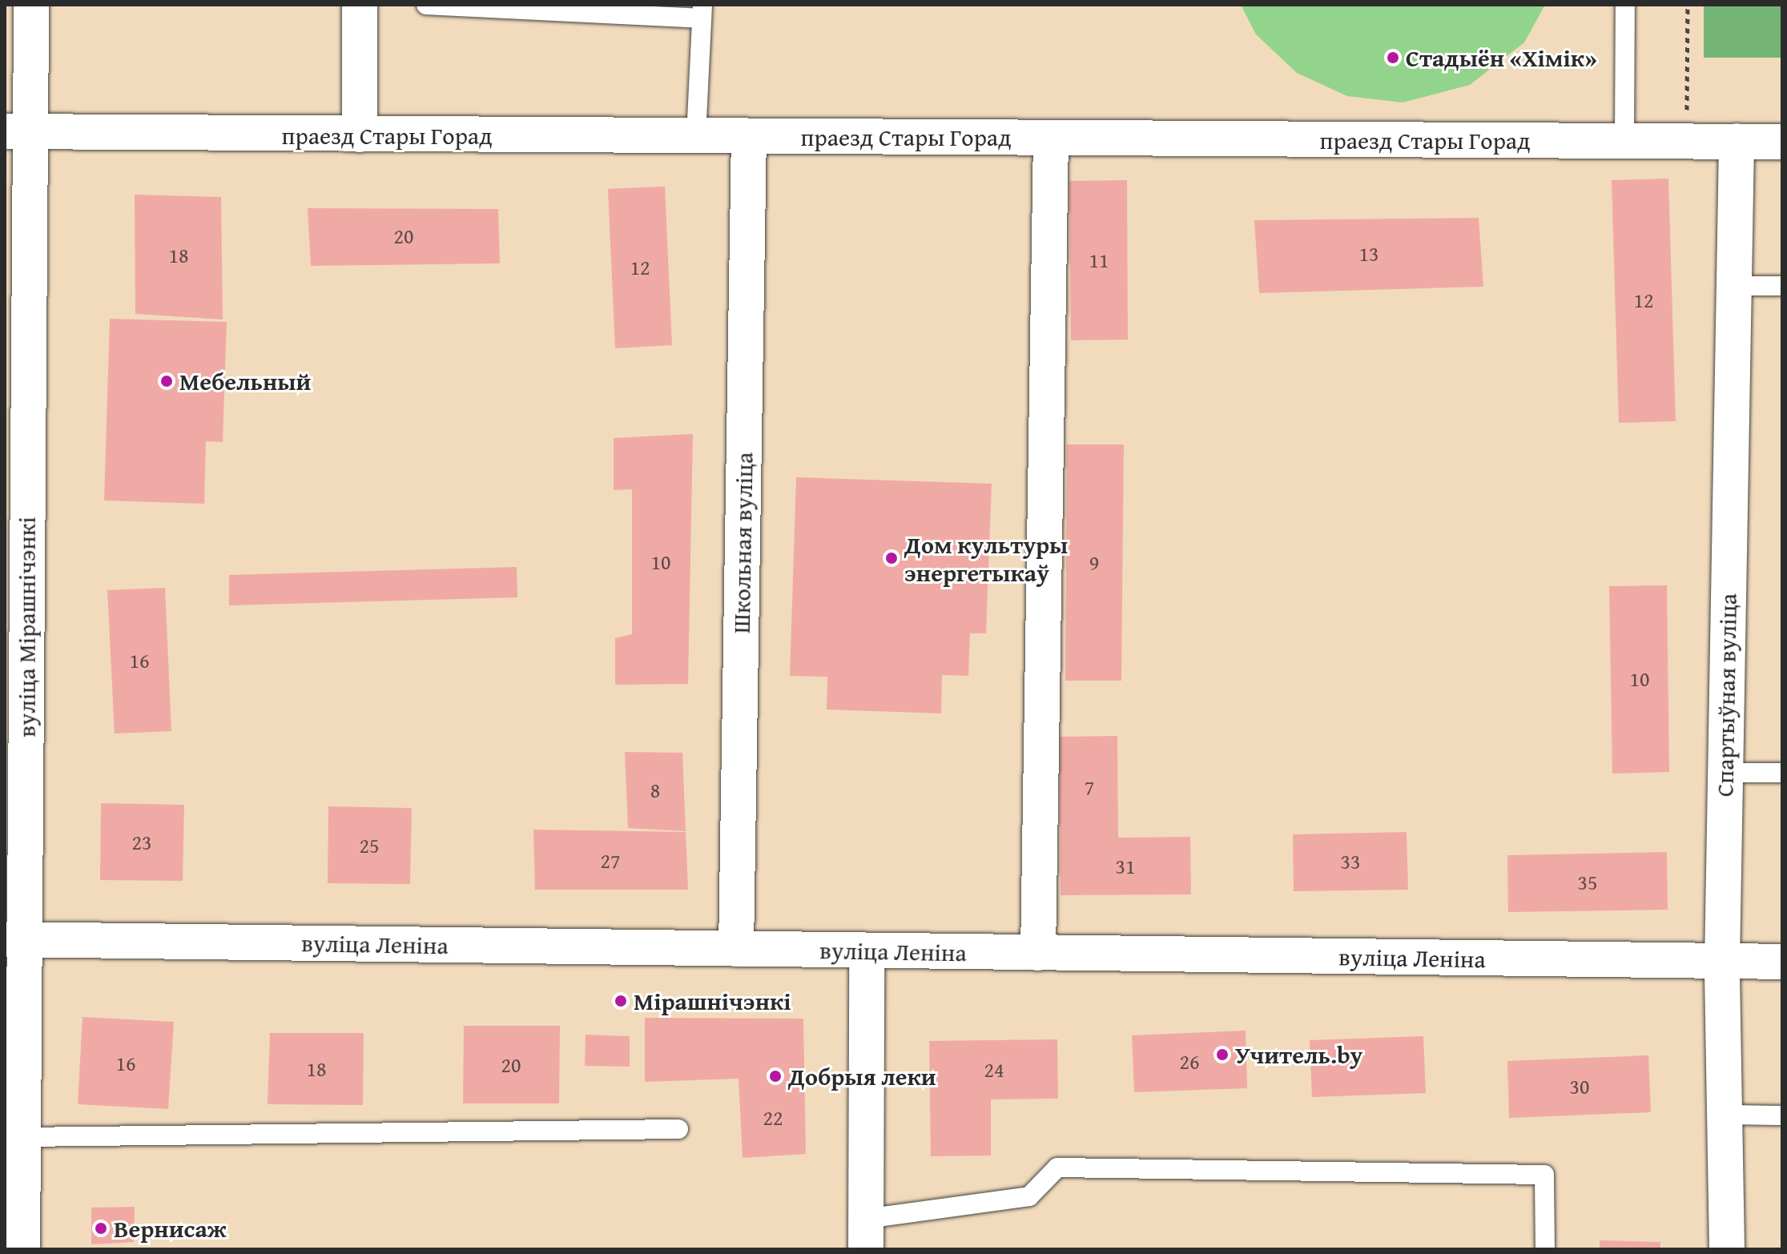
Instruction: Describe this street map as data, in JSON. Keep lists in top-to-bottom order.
{
  "streets": {
    "street": [
      "праезд Стары Горад",
      "Школьная вуліца",
      "вуліца Мірашнічэнкі",
      "Спартыўная вуліца",
      "вуліца Леніна"
    ]
  },
  "crossings": [
    ["праезд Стары Горад", "Школьная вуліца"],
    ["праезд Стары Горад", "вуліца Мірашнічэнкі"],
    ["праезд Стары Горад", "Спартыўная вуліца"],
    ["Школьная вуліца", "вуліца Леніна"],
    ["вуліца Мірашнічэнкі", "вуліца Леніна"],
    ["Спартыўная вуліца", "вуліца Леніна"]
  ],
  "places": [
    "Стадыён «Хімік»",
    "Мебельный",
    "Дом культуры энергетыкаў",
    "Мірашнічэнкі",
    "Учитель.by",
    "Добрыя леки",
    "Вернисаж"
  ],
  "house_numbers": [
    "20",
    "13",
    "18",
    "11",
    "12",
    "12",
    "10",
    "9",
    "16",
    "10",
    "7",
    "8",
    "23",
    "25",
    "27",
    "33",
    "31",
    "35",
    "26",
    "16",
    "20",
    "18",
    "24",
    "30",
    "22"
  ]
}
